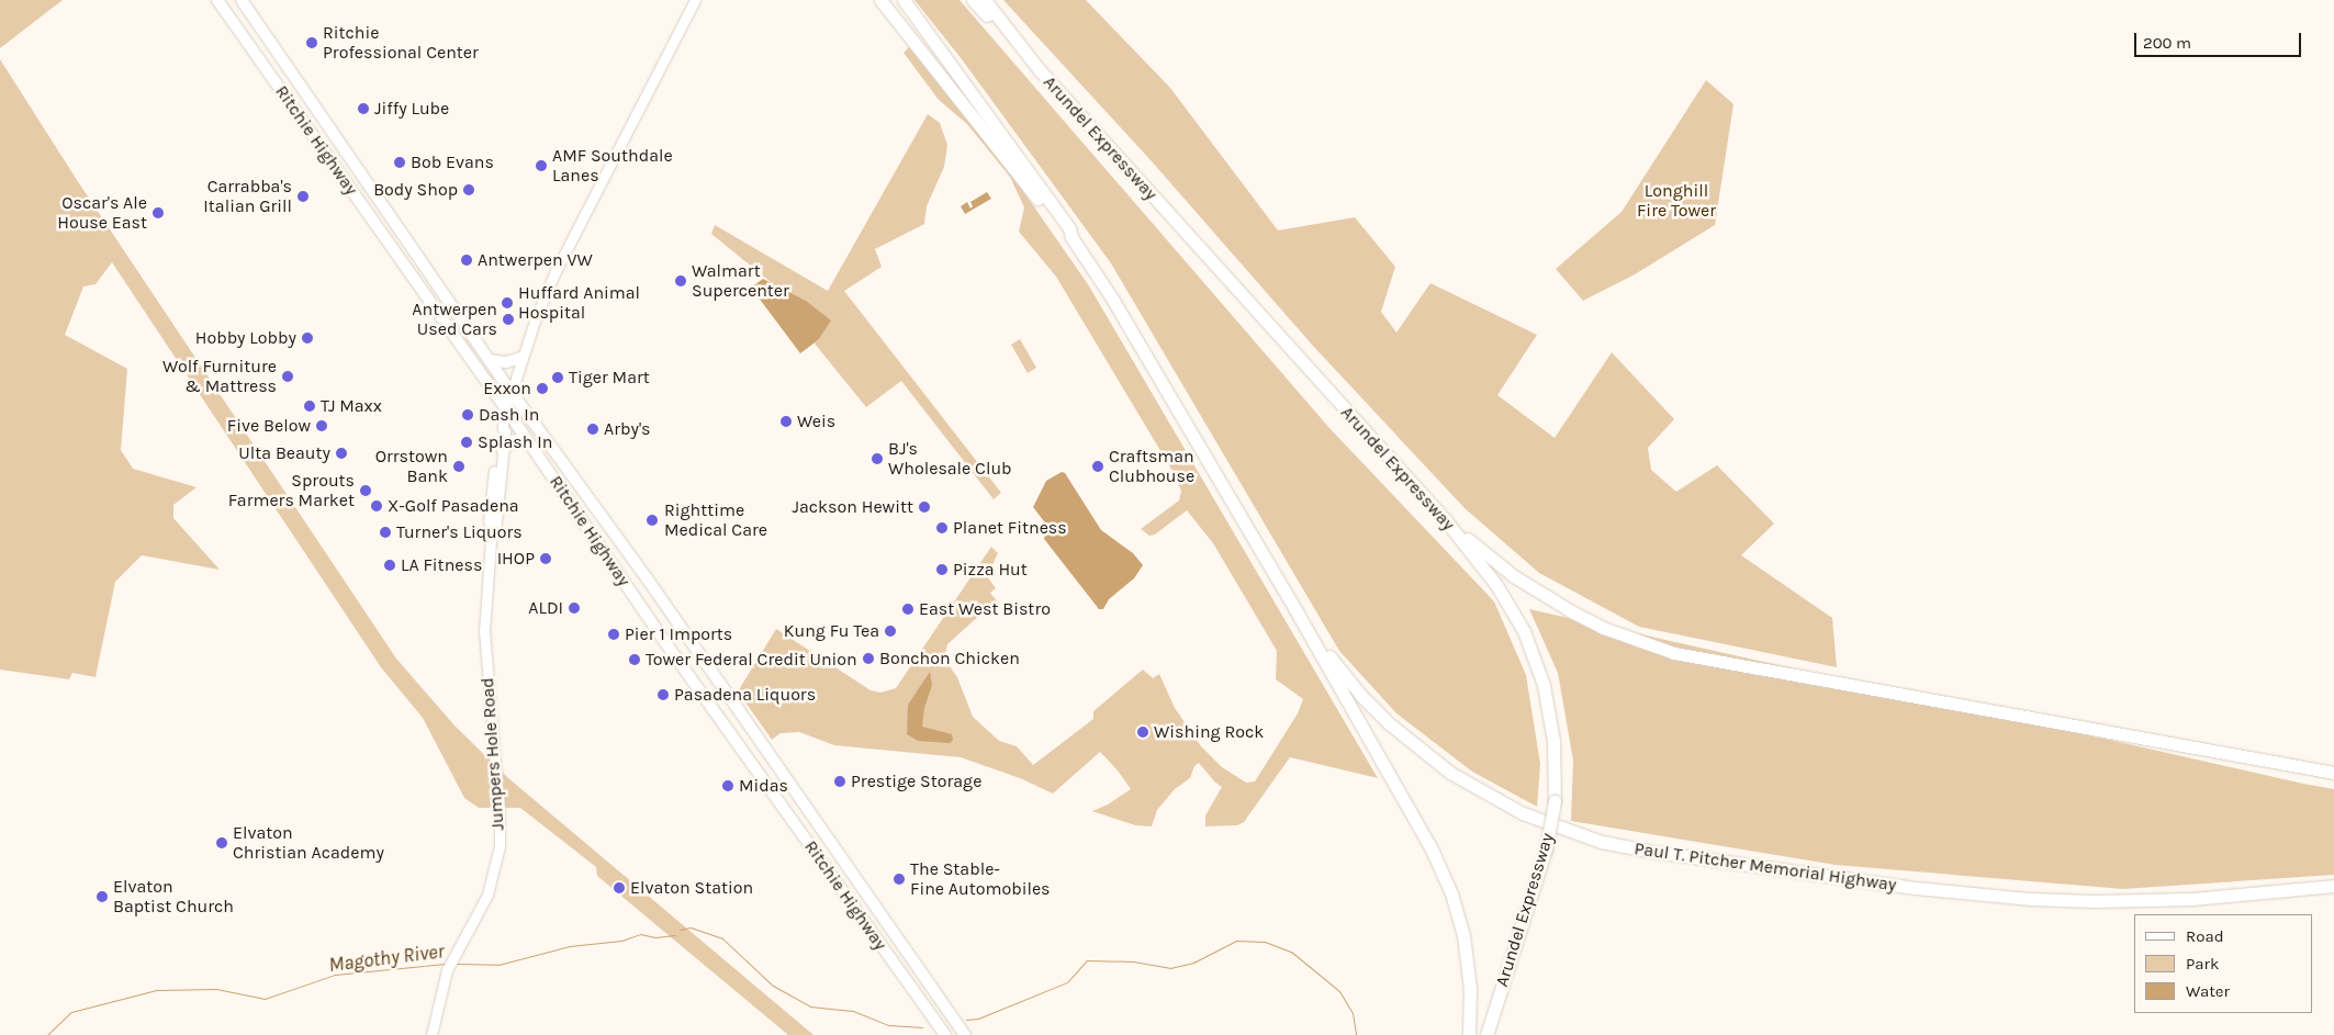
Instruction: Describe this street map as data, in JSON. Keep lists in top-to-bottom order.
{
  "streets": {
    "highway": ["Arundel Expressway", "Paul T. Pitcher Memorial Highway"],
    "main road": ["Ritchie Highway", "Jumpers Hole Road"]
  },
  "crossings": [
    ["Arundel Expressway", "Paul T. Pitcher Memorial Highway"],
    ["Ritchie Highway", "Jumpers Hole Road"]
  ],
  "water": ["Magothy River"],
  "parks": ["Longhill Fire Tower"],
  "places": [
    "Ritchie Professional Center",
    "Jiffy Lube",
    "Bob Evans",
    "AMF Southdale Lanes",
    "Body Shop",
    "Carrabba's Italian Grill",
    "Oscar's Ale House East",
    "Antwerpen VW",
    "Walmart Supercenter",
    "Huffard Animal Hospital",
    "Antwerpen Used Cars",
    "Hobby Lobby",
    "Wolf Furniture & Mattress",
    "Tiger Mart",
    "Exxon",
    "TJ Maxx",
    "Dash In",
    "Weis",
    "Five Below",
    "Arby's",
    "Splash In",
    "Ulta Beauty",
    "BJ's Wholesale Club",
    "Orrstown Bank",
    "Craftsman Clubhouse",
    "Sprouts Farmers Market",
    "X-Golf Pasadena",
    "Jackson Hewitt",
    "Righttime Medical Care",
    "Planet Fitness",
    "Turner's Liquors",
    "IHOP",
    "LA Fitness",
    "Pizza Hut",
    "ALDI",
    "East West Bistro",
    "Kung Fu Tea",
    "Pier 1 Imports",
    "Bonchon Chicken",
    "Tower Federal Credit Union",
    "Pasadena Liquors",
    "Wishing Rock",
    "Prestige Storage",
    "Midas",
    "Elvaton Christian Academy",
    "The Stable- Fine Automobiles",
    "Elvaton Station",
    "Elvaton Baptist Church"
  ],
  "legend": ["Road", "Park", "Water"],
  "scale_bar": "200 m"
}
